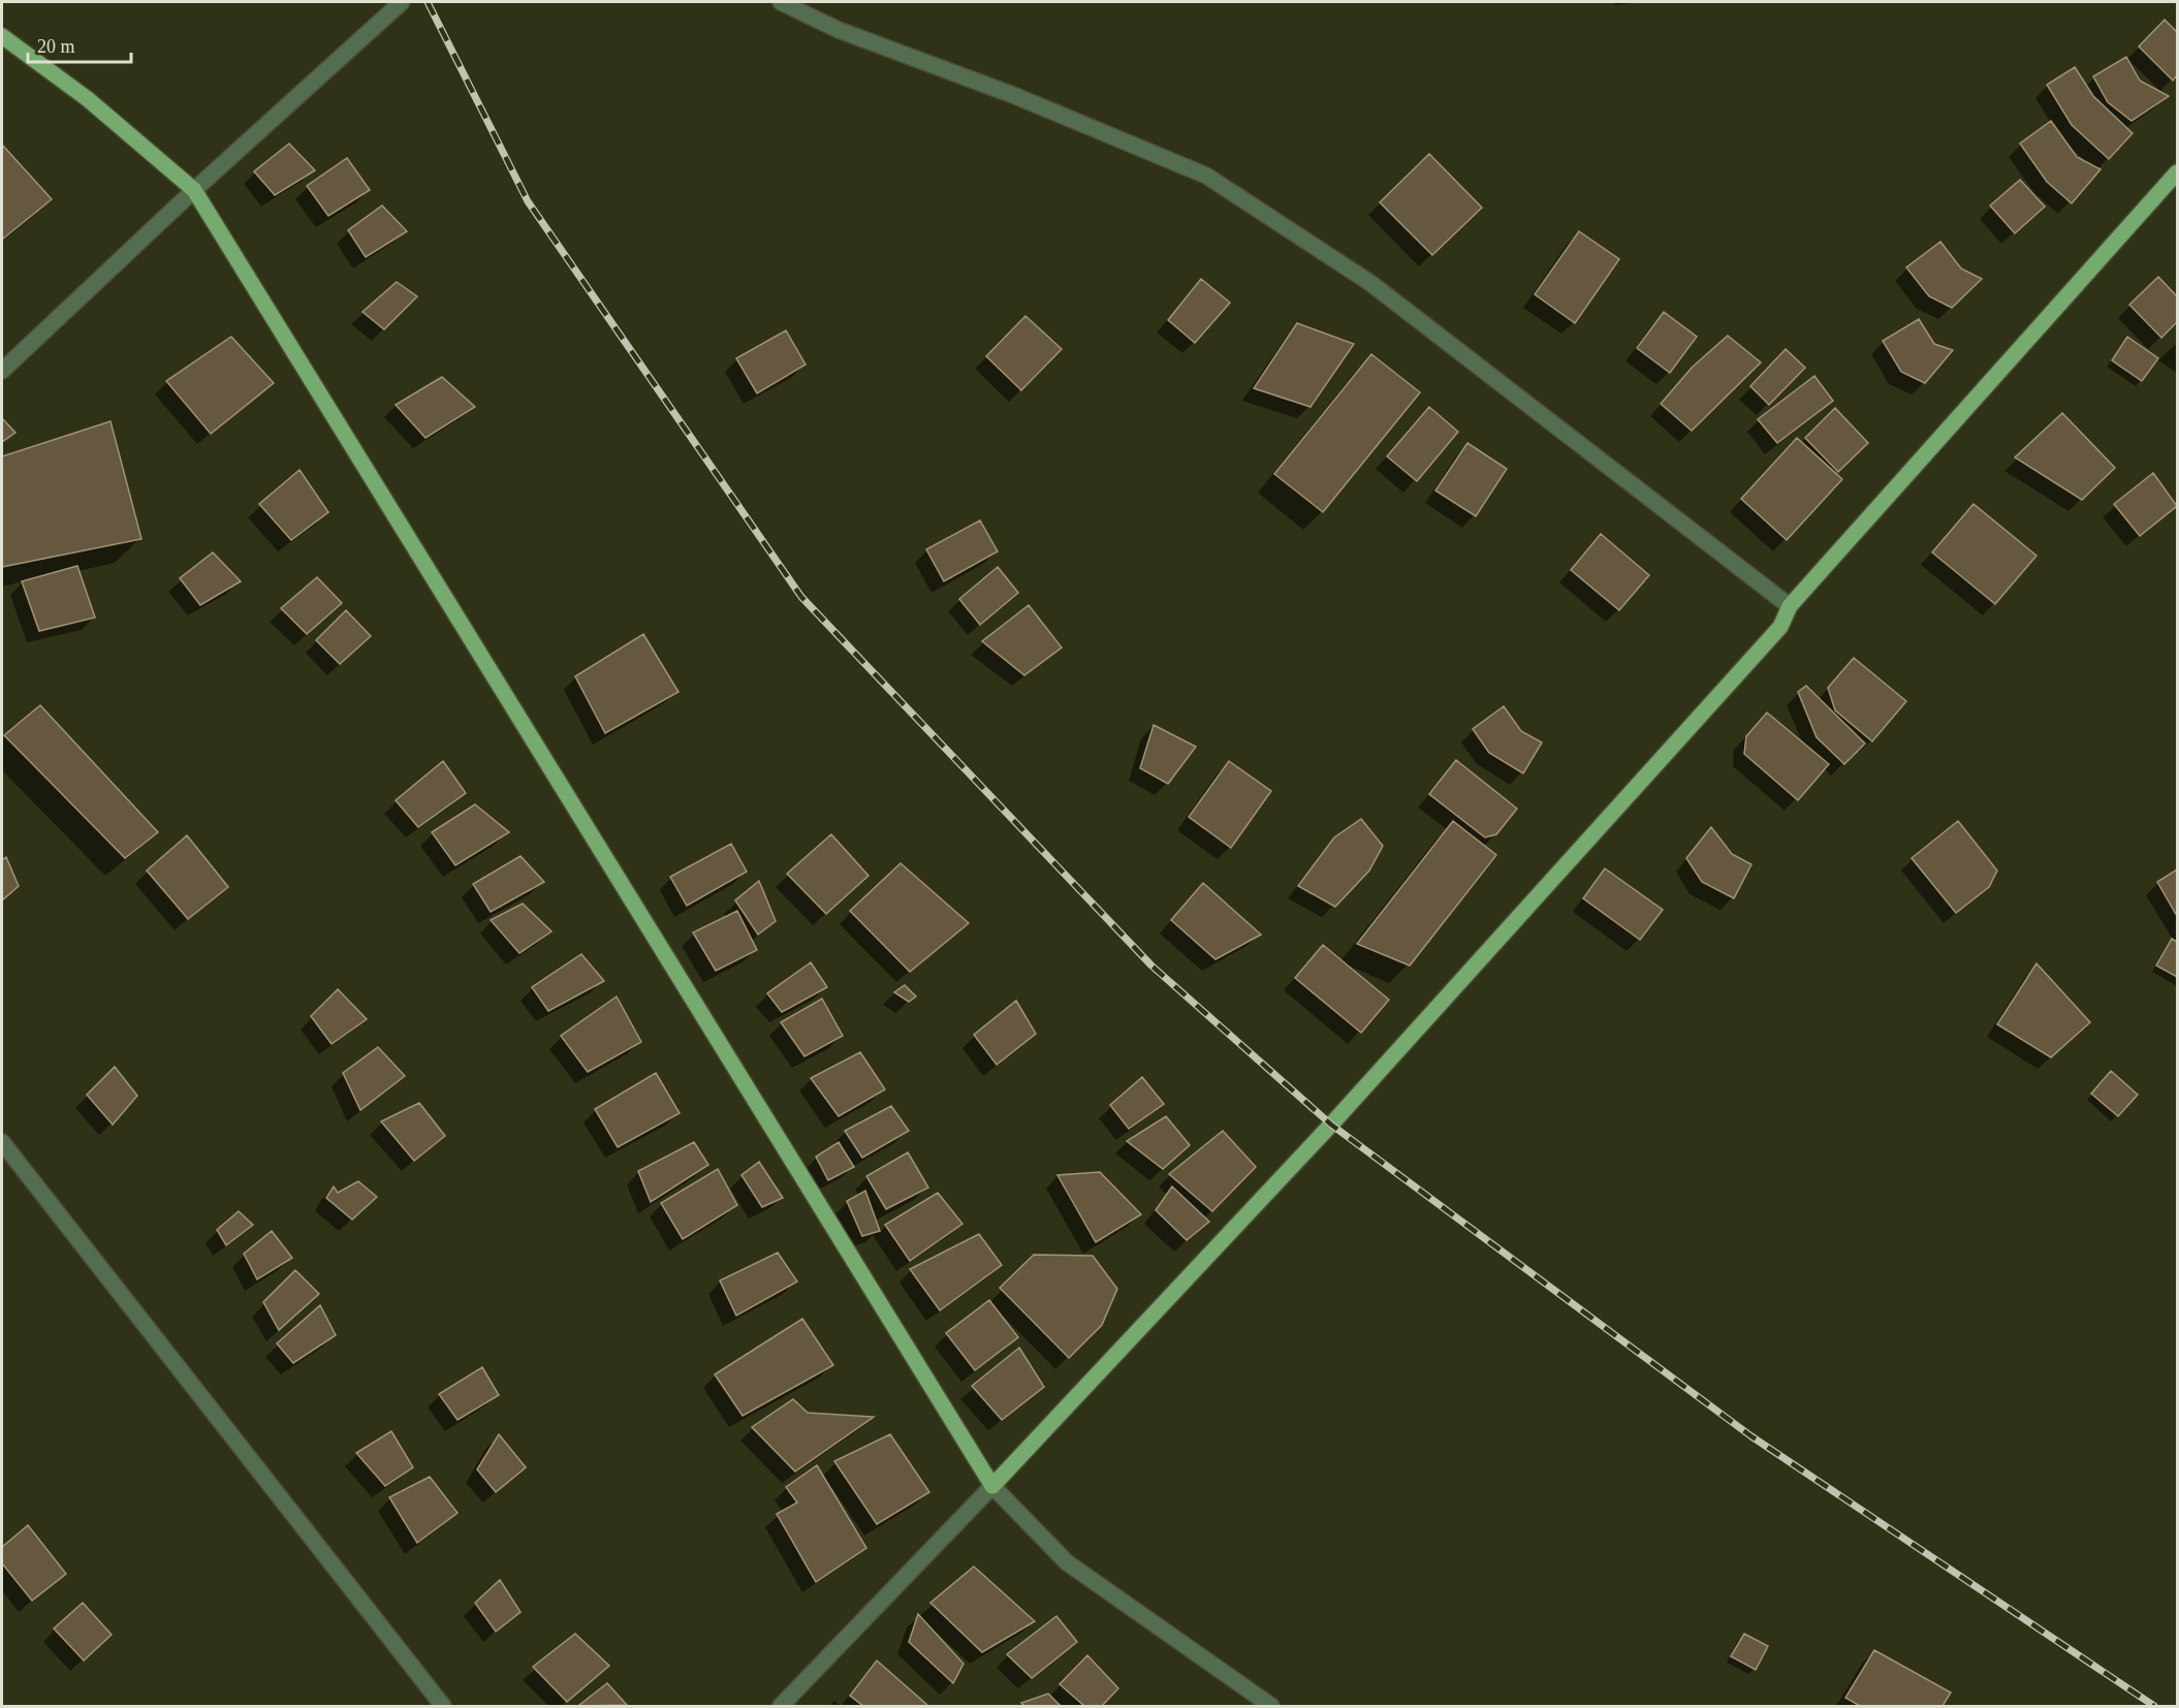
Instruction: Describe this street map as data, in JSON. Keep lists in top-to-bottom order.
{
  "scale_bar": "20 m"
}
